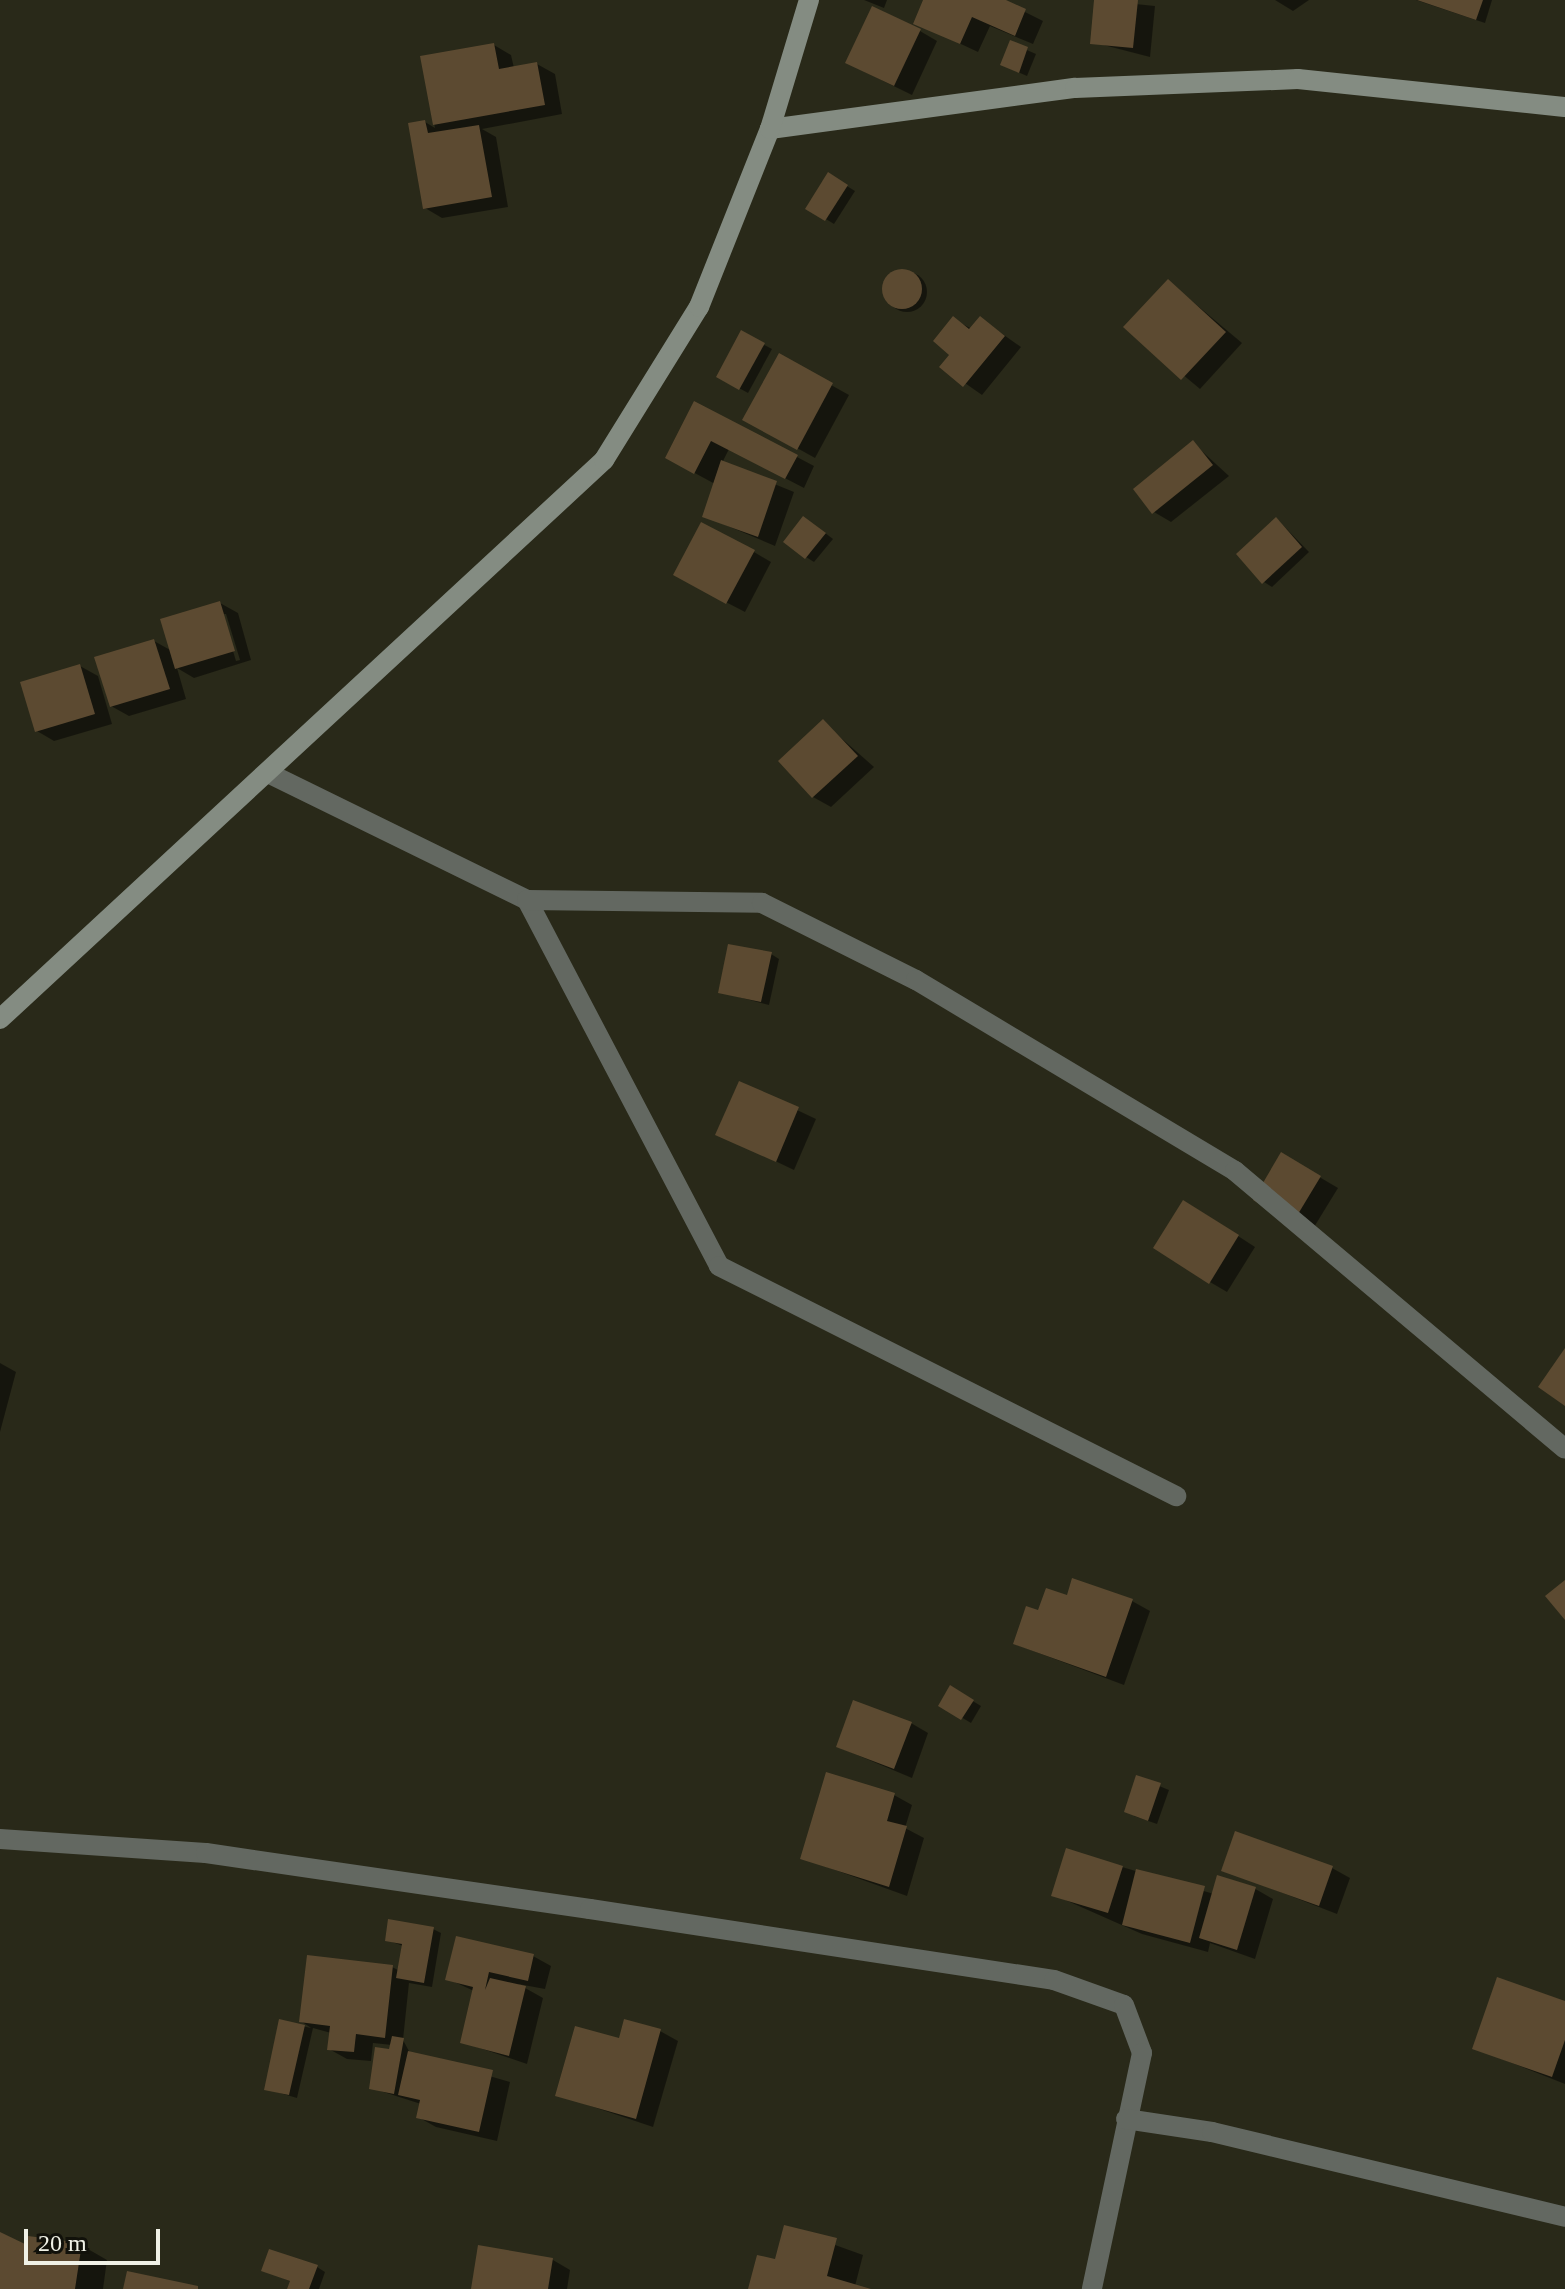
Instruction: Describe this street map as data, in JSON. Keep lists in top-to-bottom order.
{
  "scale_bar": "20 m"
}
